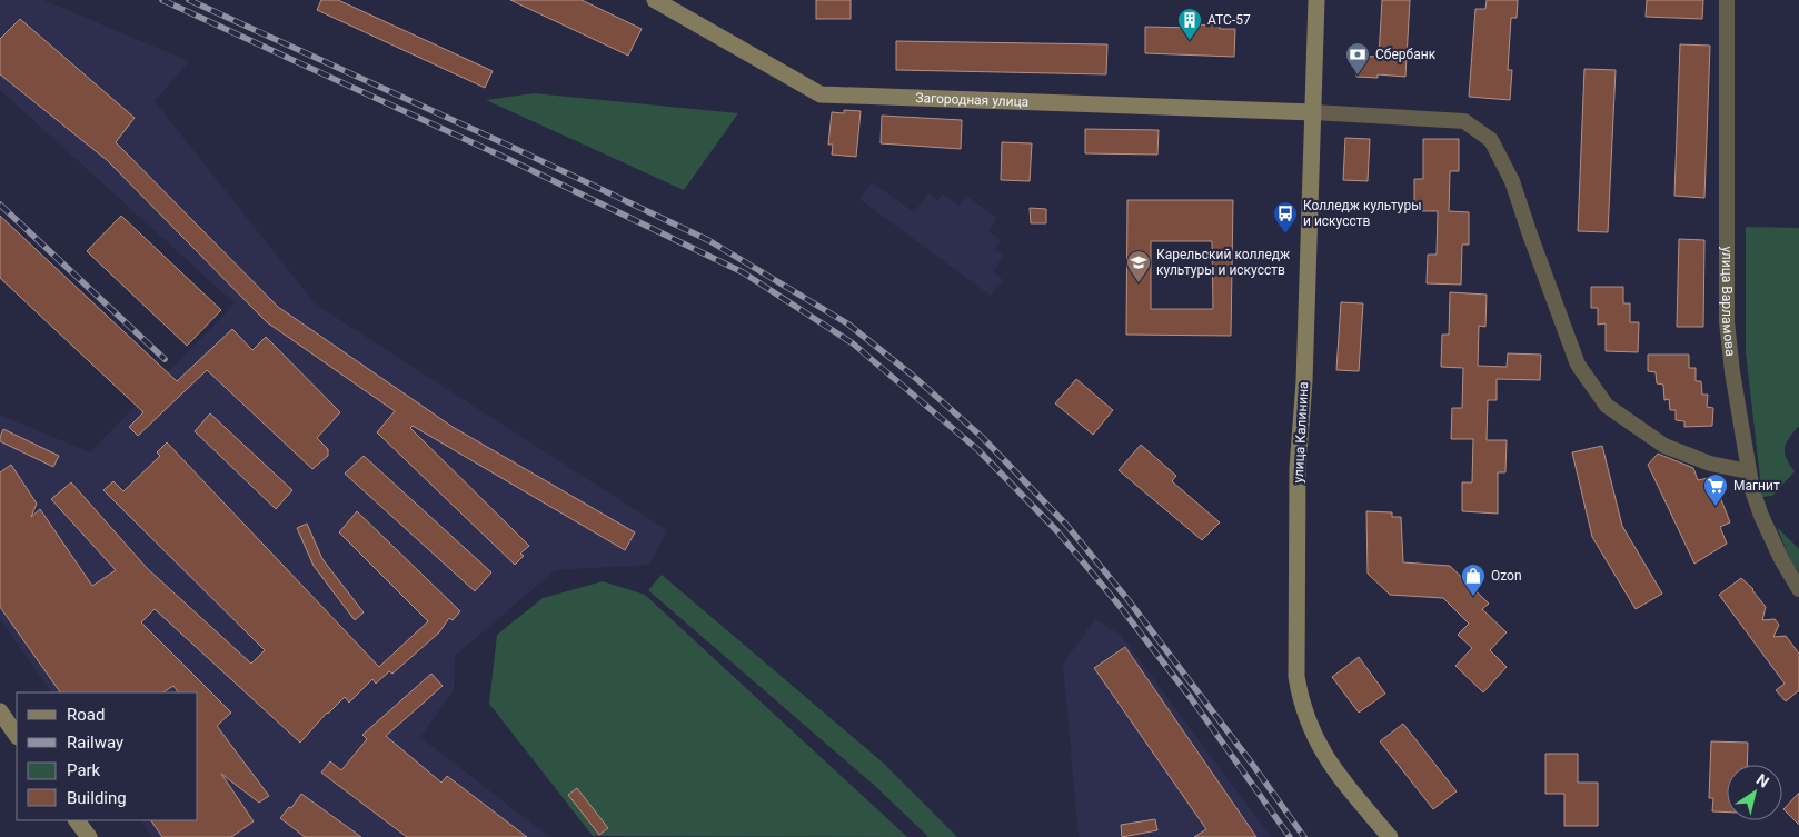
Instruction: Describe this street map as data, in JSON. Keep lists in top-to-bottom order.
{
  "streets": {
    "main road": ["Загородная улица", "улица Калинина"],
    "street": ["улица Варламова"]
  },
  "crossings": [
    ["Загородная улица", "улица Калинина"]
  ],
  "places": {
    "building": ["АТС-57"],
    "bank": ["Сбербанк"],
    "bus stop": ["Колледж культуры и искусств"],
    "school or university": ["Карельский колледж культуры и искусств"],
    "supermarket": ["Магнит"],
    "shop": ["Ozon"]
  },
  "legend": [
    "Road",
    "Railway",
    "Park",
    "Building"
  ],
  "north": "top right"
}
